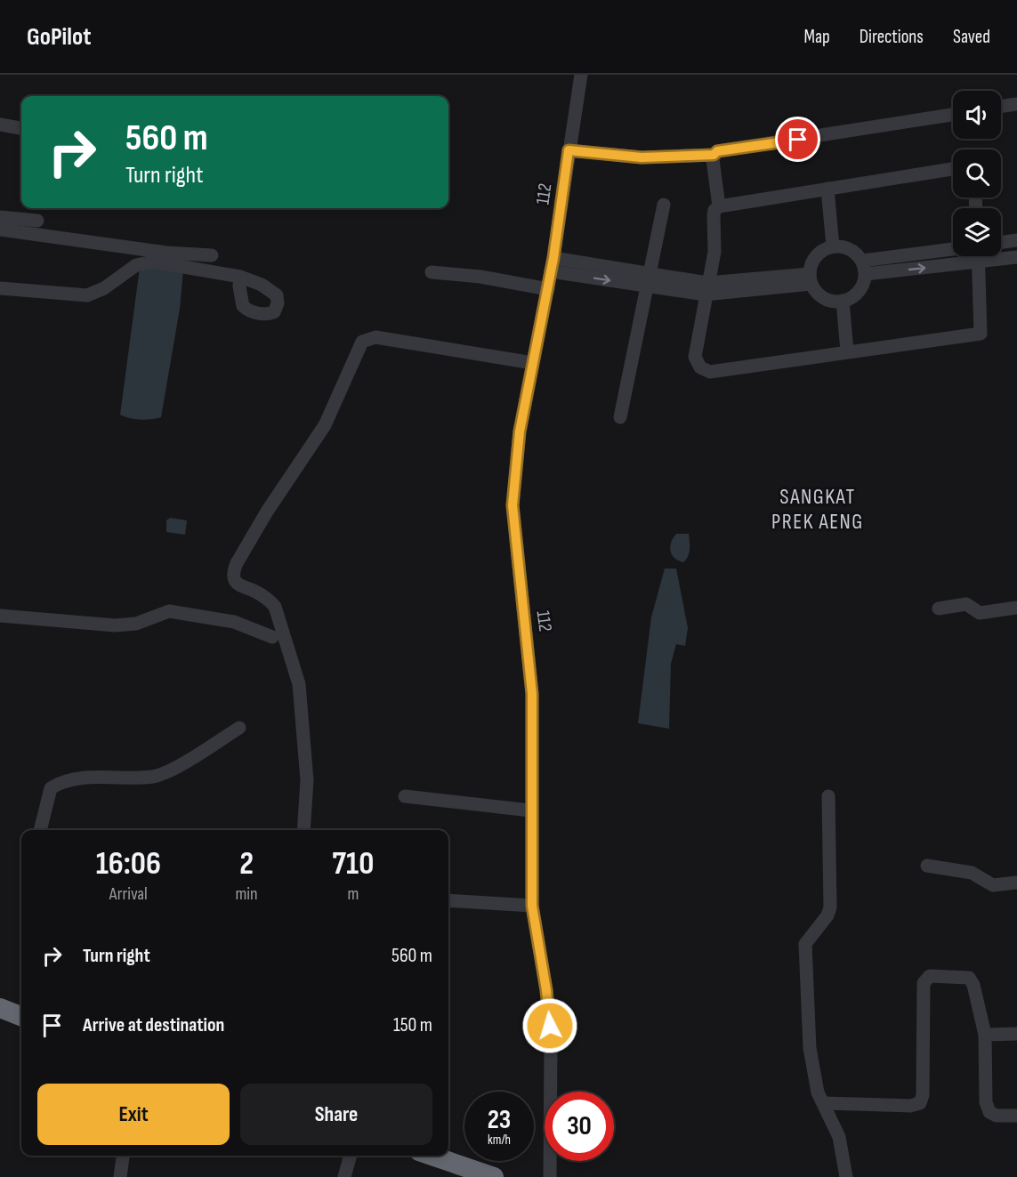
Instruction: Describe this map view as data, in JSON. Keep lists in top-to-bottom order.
{
  "streets": {
    "street": ["112"]
  },
  "districts": ["SANGKAT PREK AENG"],
  "page": {
    "header": "GoPilot",
    "nav": ["Map", "Directions", "Saved"],
    "turn": ["560 m", "Turn right"],
    "eta": [
      "16:06",
      "Arrival",
      "2",
      "min",
      "710",
      "m"
    ],
    "list": [
      {
        "name": "Turn right",
        "value": "560 m"
      },
      {
        "name": "Arrive at destination",
        "value": "150 m"
      }
    ],
    "buttons": ["Exit", "Share"],
    "speed": "23 km/h",
    "limit": "30"
  }
}
